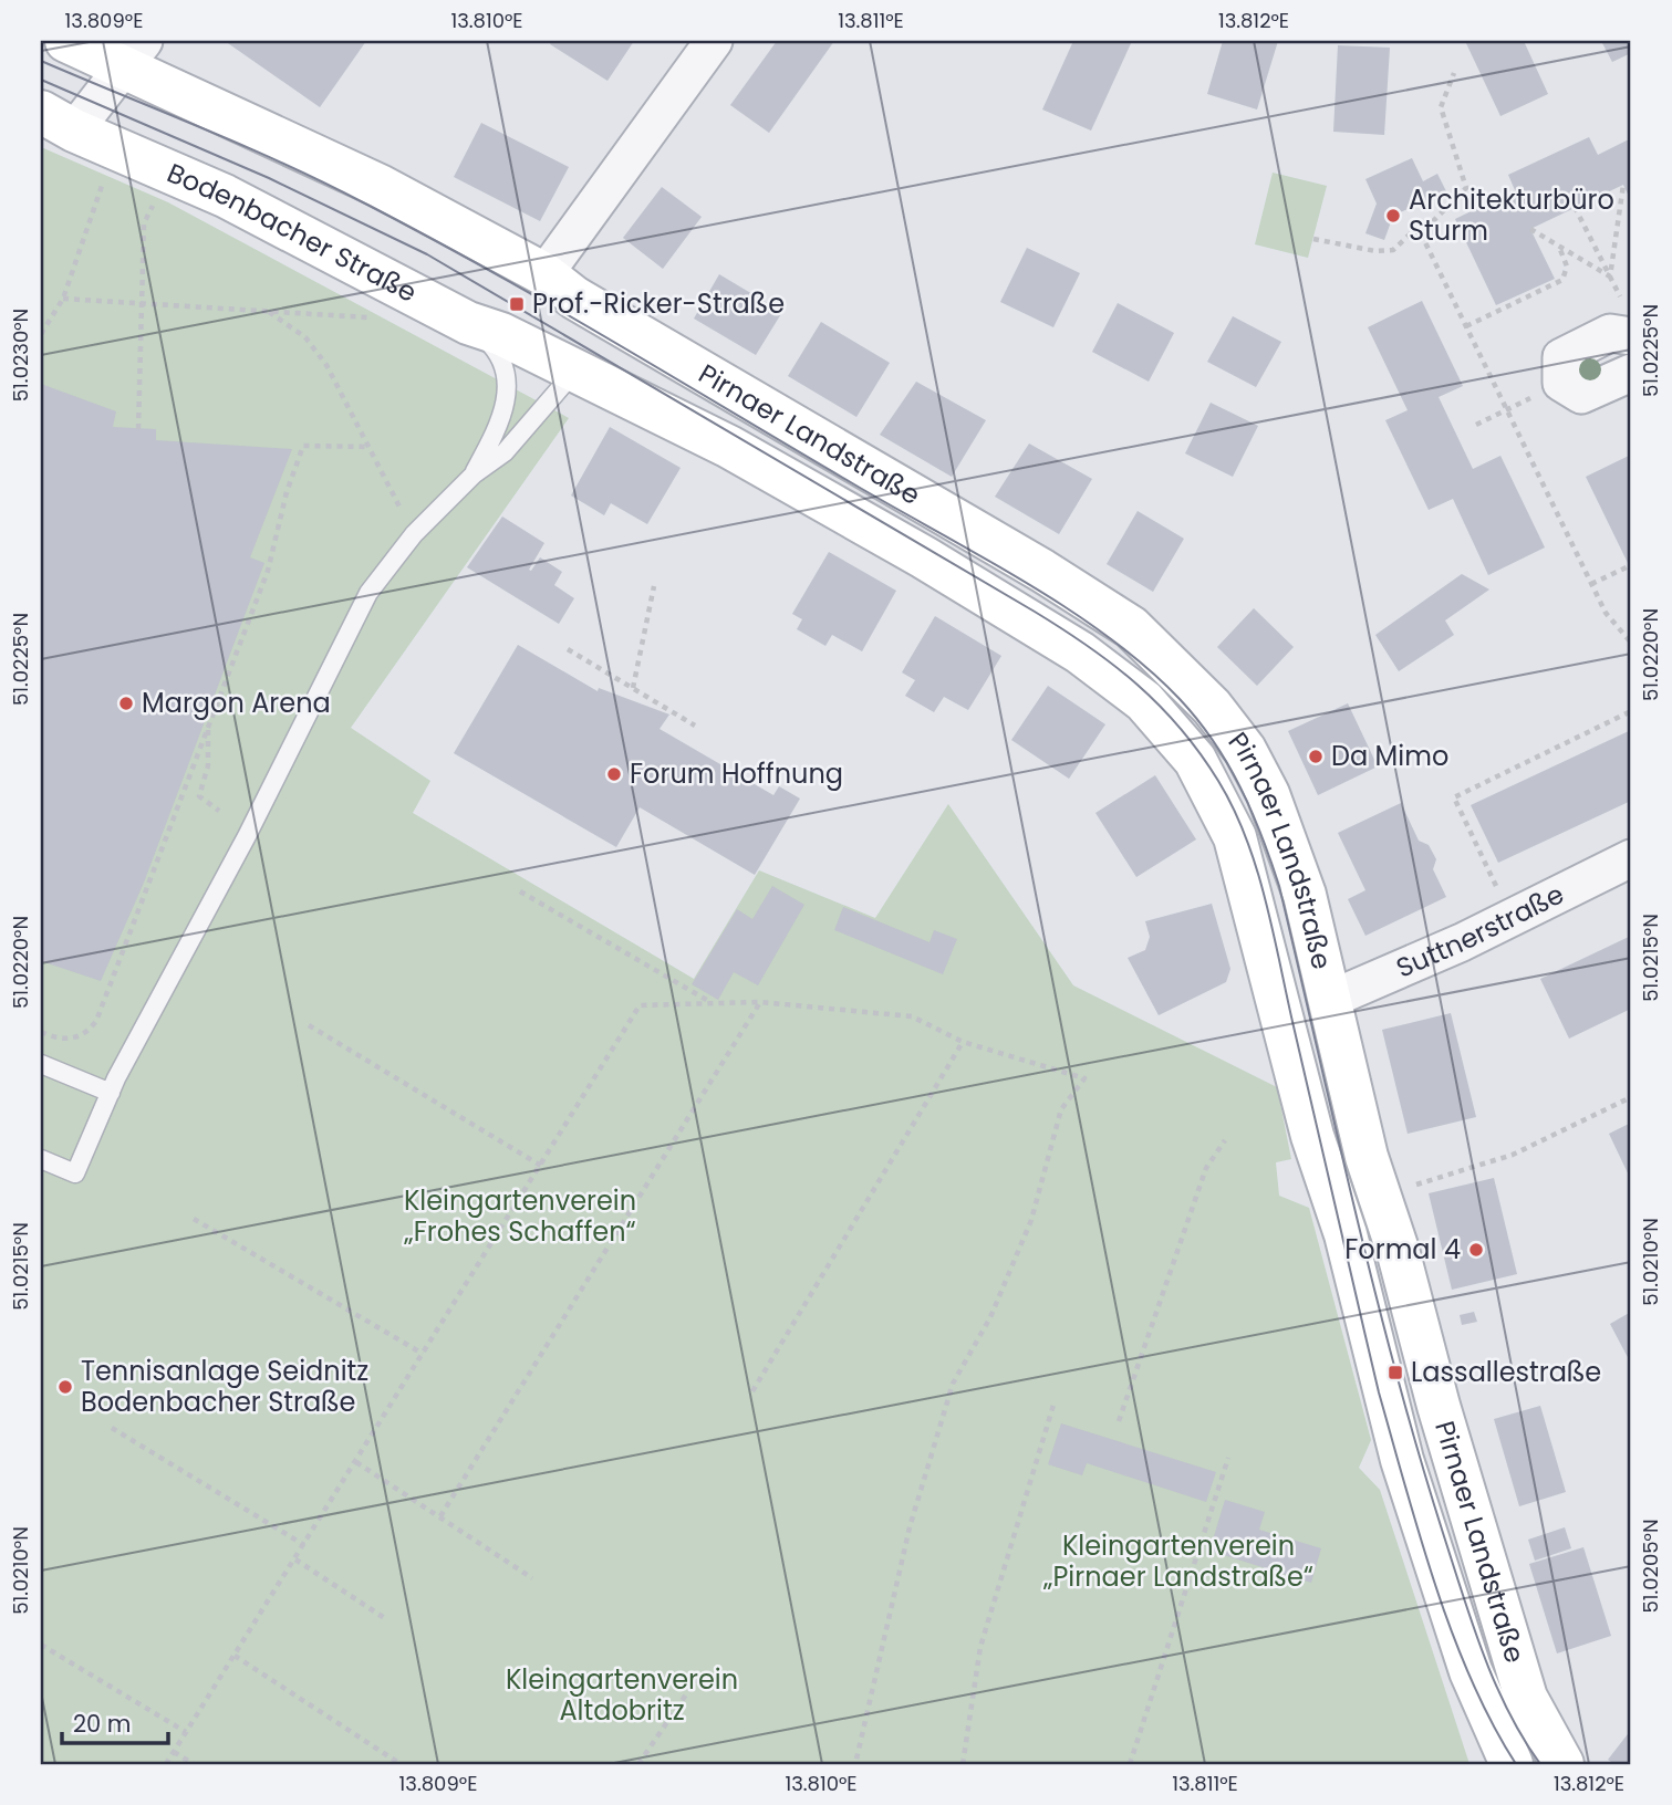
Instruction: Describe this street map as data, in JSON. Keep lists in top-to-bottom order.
{
  "streets": {
    "street": ["Bodenbacher Straße", "Pirnaer Landstraße", "Suttnerstraße"]
  },
  "crossings": [
    ["Bodenbacher Straße", "Pirnaer Landstraße"],
    ["Pirnaer Landstraße", "Suttnerstraße"]
  ],
  "parks": ["Kleingartenverein „Frohes Schaffen“", "Kleingartenverein „Pirnaer Landstraße“", "Kleingartenverein Altdobritz"],
  "places": {
    "other": [
      "Architekturbüro Sturm",
      "Margon Arena",
      "Da Mimo",
      "Forum Hoffnung",
      "Formal 4",
      "Tennisanlage Seidnitz Bodenbacher Straße"
    ],
    "transit": ["Prof.-Ricker-Straße", "Lassallestraße"]
  },
  "scale_bar": "20 m",
  "coordinates": [
    "13.809°E",
    "13.810°E",
    "13.811°E",
    "13.812°E",
    "51.0225°N",
    "51.0230°N",
    "51.0220°N",
    "51.0215°N",
    "51.0210°N",
    "51.0205°N"
  ]
}
